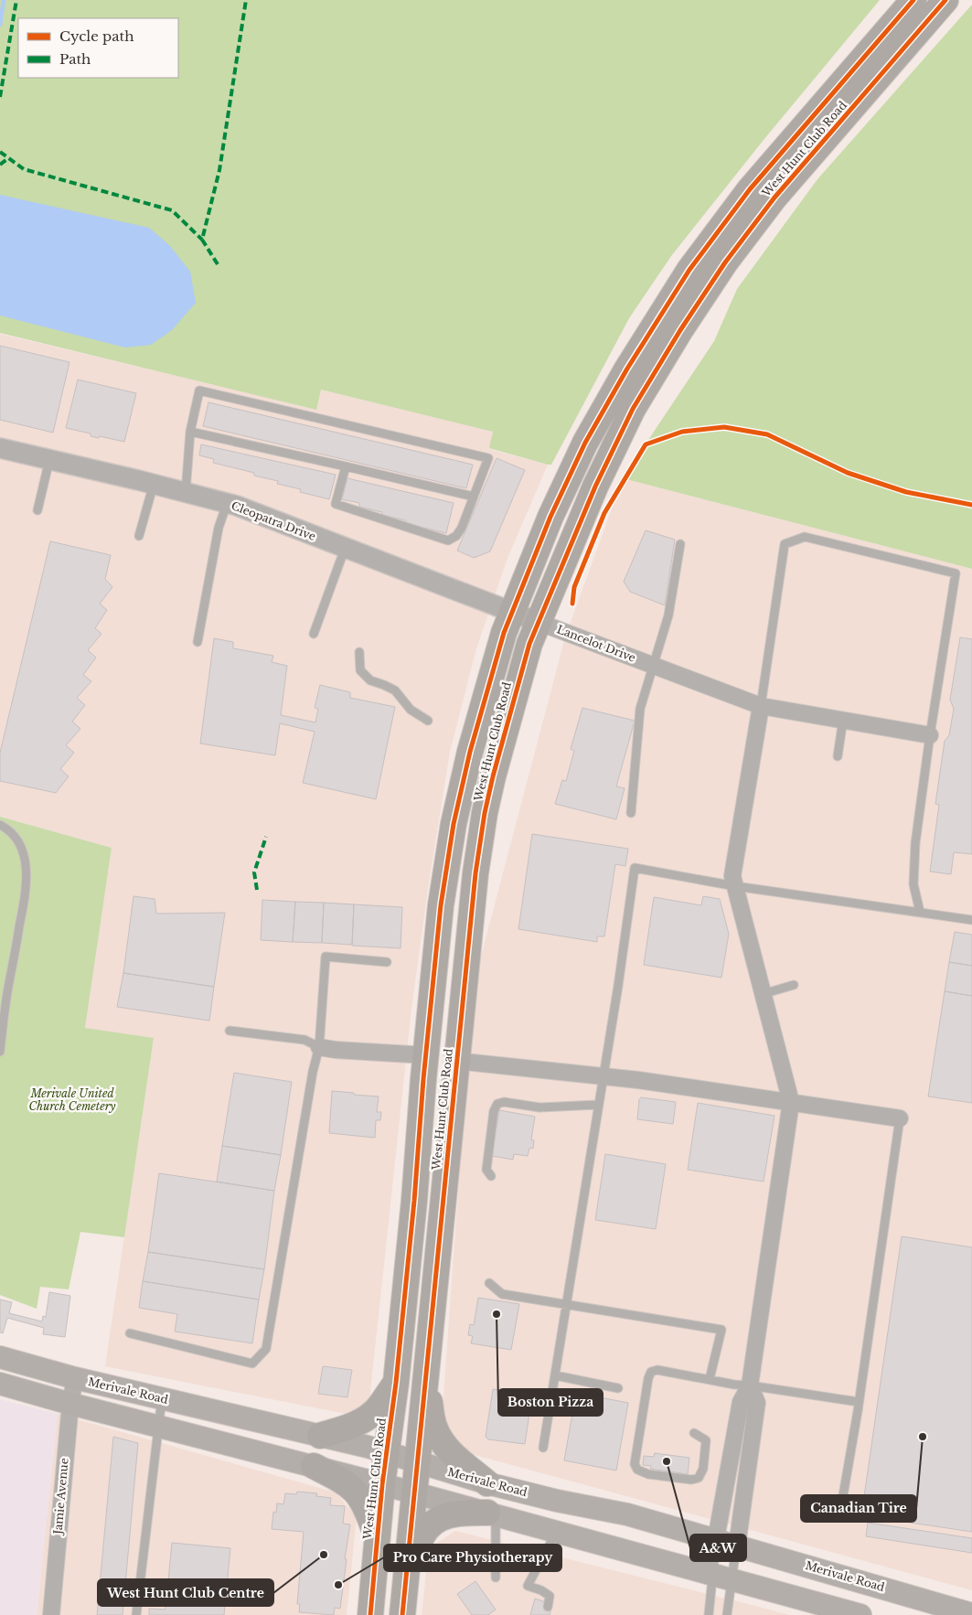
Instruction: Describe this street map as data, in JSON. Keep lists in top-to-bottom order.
{
  "streets": {
    "main road": ["West Hunt Club Road", "Merivale Road"],
    "street": ["Cleopatra Drive", "Lancelot Drive", "Jamie Avenue"]
  },
  "crossings": [
    ["West Hunt Club Road", "Cleopatra Drive"],
    ["West Hunt Club Road", "Lancelot Drive"],
    ["West Hunt Club Road", "Merivale Road"],
    ["Cleopatra Drive", "Lancelot Drive"],
    ["Merivale Road", "Jamie Avenue"]
  ],
  "parks": ["Merivale United Church Cemetery"],
  "places": [
    "Boston Pizza",
    "Canadian Tire",
    "A&W",
    "West Hunt Club Centre",
    "Pro Care Physiotherapy"
  ],
  "legend": ["Cycle path", "Path"]
}
